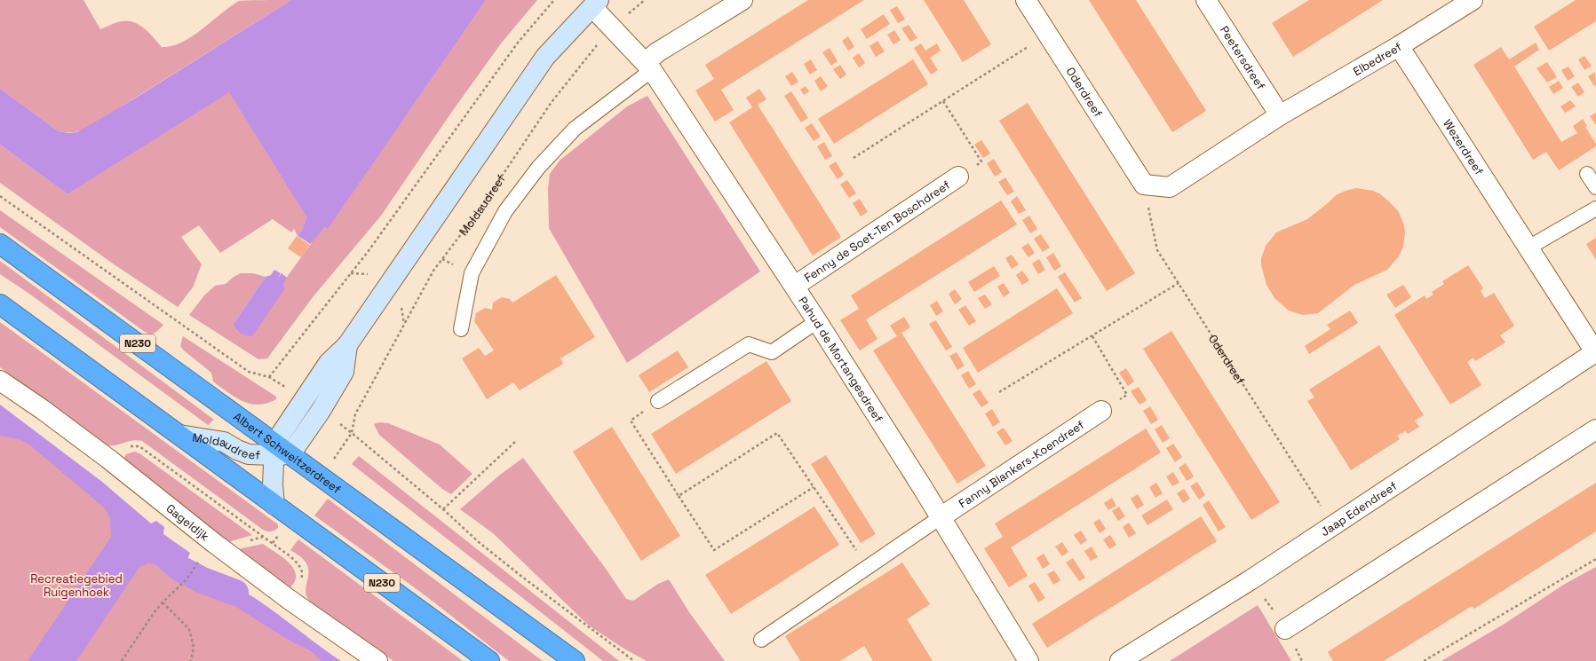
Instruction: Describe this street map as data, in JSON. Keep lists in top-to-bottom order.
{
  "streets": {
    "highway": ["N230", "Albert Schweitzerdreef"],
    "street": [
      "Peetersdreef",
      "Elbedreef",
      "Oderdreef",
      "Wezerdreef",
      "Moldaudreef",
      "Fenny de Soet-Ten Boschdreef",
      "Pahud de Mortangesdreef",
      "Fanny Blankers-Koendreef",
      "Jaap Edendreef",
      "Gageldijk"
    ]
  },
  "crossings": [
    ["Peetersdreef", "Elbedreef"],
    ["Elbedreef", "Wezerdreef"],
    ["Oderdreef", "Jaap Edendreef"],
    ["Wezerdreef", "Jaap Edendreef"],
    ["Moldaudreef", "N230"],
    ["Moldaudreef", "Pahud de Mortangesdreef"],
    ["Moldaudreef", "Albert Schweitzerdreef"],
    ["Fenny de Soet-Ten Boschdreef", "Pahud de Mortangesdreef"],
    ["Pahud de Mortangesdreef", "Fanny Blankers-Koendreef"]
  ],
  "parks": ["Recreatiegebied Ruigenhoek"]
}
